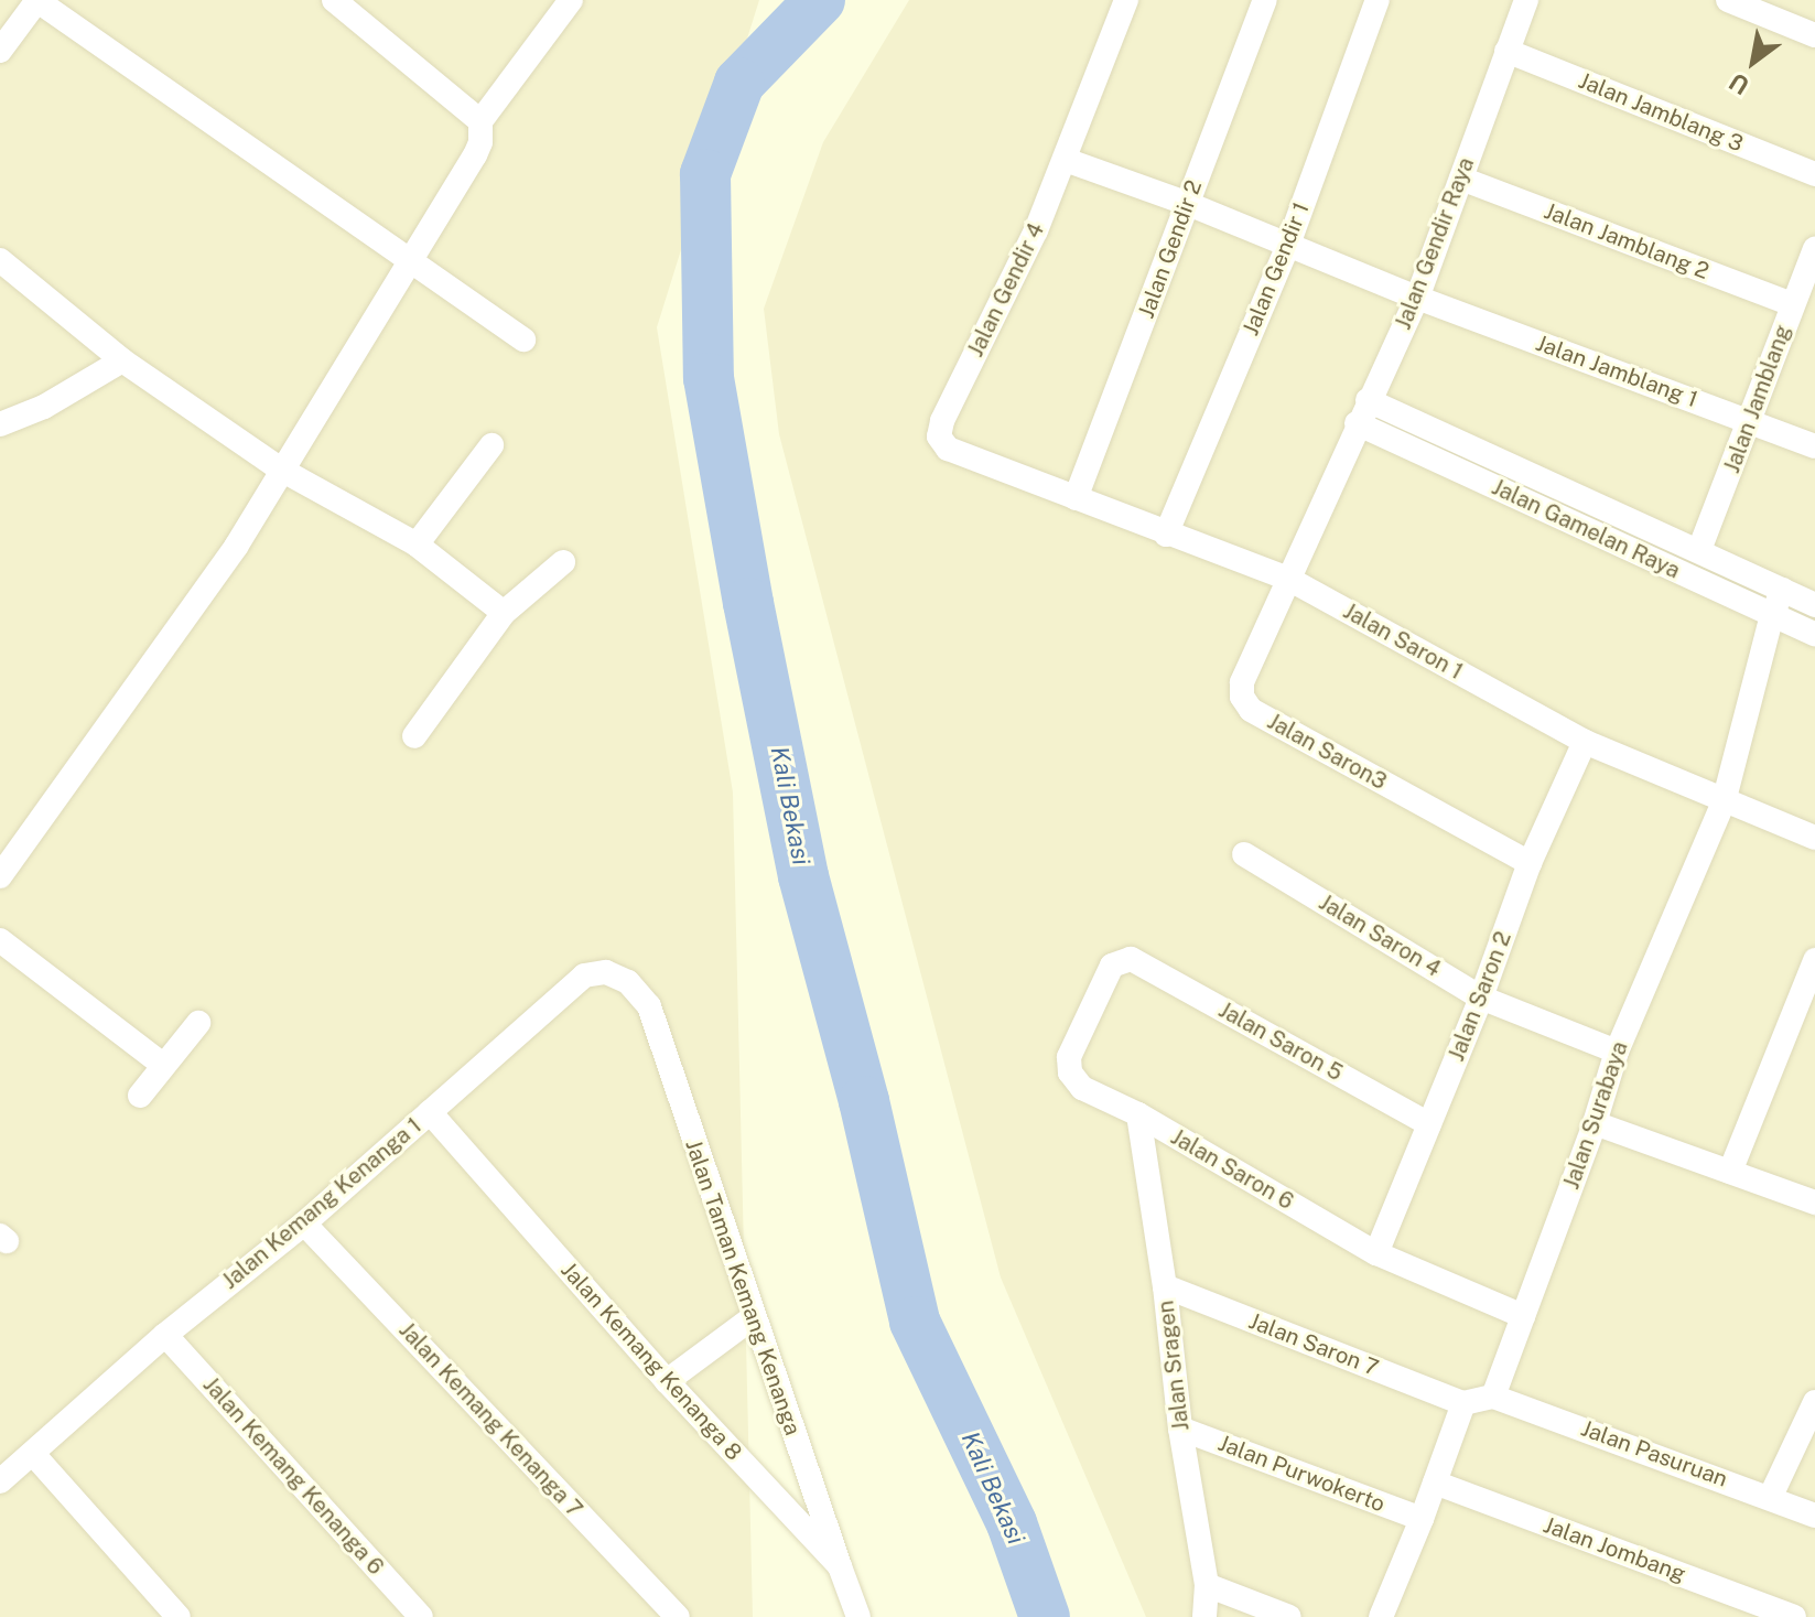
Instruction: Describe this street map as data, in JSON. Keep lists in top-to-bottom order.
{
  "streets": {
    "street": [
      "Jalan Jamblang 3",
      "Jalan Jamblang 2",
      "Jalan Gendir Raya",
      "Jalan Gendir 2",
      "Jalan Gendir 1",
      "Jalan Gendir 4",
      "Jalan Jamblang 1",
      "Jalan Jamblang",
      "Jalan Gamelan Raya",
      "Jalan Saron 1",
      "Jalan Saron3",
      "Jalan Saron 4",
      "Jalan Saron 2",
      "Jalan Saron 5",
      "Jalan Surabaya",
      "Jalan Saron 6",
      "Jalan Kemang Kenanga 1",
      "Jalan Taman Kemang Kenanga",
      "Jalan Saron 7",
      "Jalan Kemang Kenanga 8",
      "Jalan Sragen",
      "Jalan Kemang Kenanga 7",
      "Jalan Pasuruan",
      "Jalan Purwokerto",
      "Jalan Kemang Kenanga 6",
      "Jalan Jombang"
    ]
  },
  "crossings": [
    ["Jalan Jamblang 3", "Jalan Gendir Raya"],
    ["Jalan Jamblang 2", "Jalan Gendir Raya"],
    ["Jalan Jamblang 2", "Jalan Jamblang"],
    ["Jalan Gendir Raya", "Jalan Jamblang 1"],
    ["Jalan Gendir Raya", "Jalan Gamelan Raya"],
    ["Jalan Gendir Raya", "Jalan Saron 1"],
    ["Jalan Gendir Raya", "Jalan Saron3"],
    ["Jalan Gendir 2", "Jalan Gendir 4"],
    ["Jalan Gendir 2", "Jalan Jamblang 1"],
    ["Jalan Gendir 2", "Jalan Saron 1"],
    ["Jalan Gendir 1", "Jalan Jamblang 1"],
    ["Jalan Gendir 1", "Jalan Saron 1"],
    ["Jalan Gendir 4", "Jalan Jamblang 1"],
    ["Jalan Gendir 4", "Jalan Saron 1"],
    ["Jalan Jamblang 1", "Jalan Jamblang"],
    ["Jalan Jamblang", "Jalan Gamelan Raya"],
    ["Jalan Gamelan Raya", "Jalan Surabaya"],
    ["Jalan Saron 1", "Jalan Saron3"],
    ["Jalan Saron 1", "Jalan Saron 2"],
    ["Jalan Saron 1", "Jalan Surabaya"],
    ["Jalan Saron3", "Jalan Saron 2"],
    ["Jalan Saron 4", "Jalan Saron 2"],
    ["Jalan Saron 4", "Jalan Surabaya"],
    ["Jalan Saron 2", "Jalan Saron 5"],
    ["Jalan Saron 2", "Jalan Saron 6"],
    ["Jalan Saron 5", "Jalan Saron 6"],
    ["Jalan Surabaya", "Jalan Saron 6"],
    ["Jalan Surabaya", "Jalan Pasuruan"],
    ["Jalan Saron 6", "Jalan Sragen"],
    ["Jalan Kemang Kenanga 1", "Jalan Taman Kemang Kenanga"],
    ["Jalan Kemang Kenanga 1", "Jalan Kemang Kenanga 8"],
    ["Jalan Kemang Kenanga 1", "Jalan Kemang Kenanga 7"],
    ["Jalan Kemang Kenanga 1", "Jalan Kemang Kenanga 6"],
    ["Jalan Taman Kemang Kenanga", "Jalan Kemang Kenanga 8"],
    ["Jalan Saron 7", "Jalan Sragen"],
    ["Jalan Sragen", "Jalan Purwokerto"]
  ],
  "water": ["Kali Bekasi"],
  "north": "bottom left"
}
